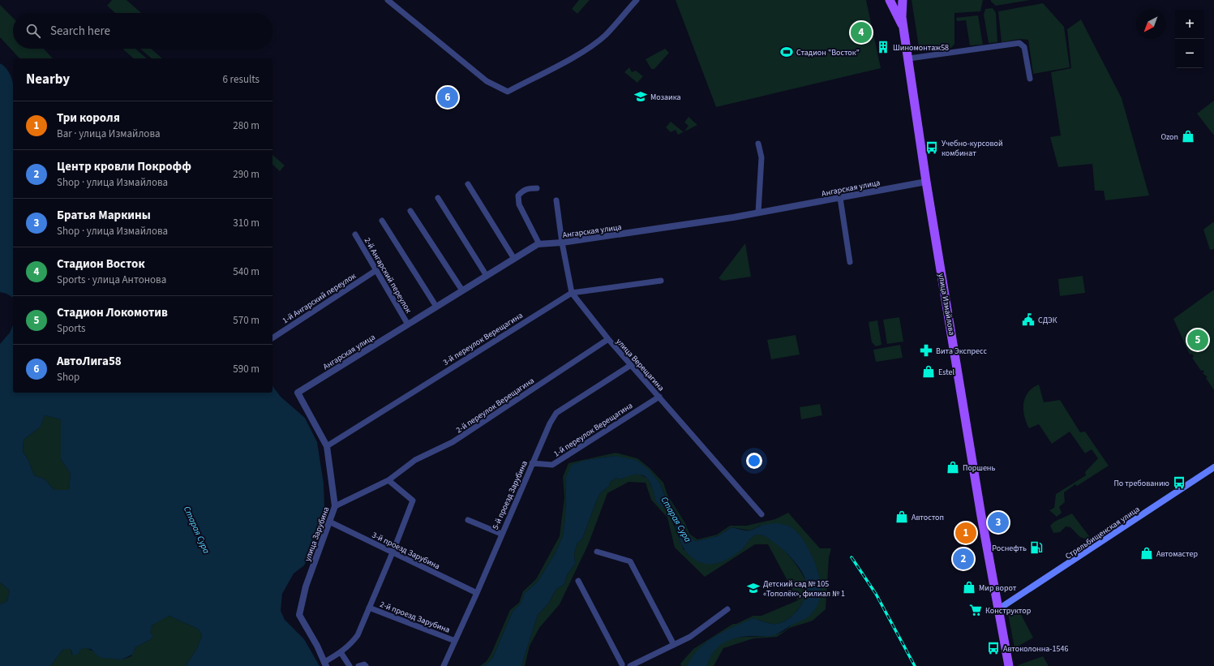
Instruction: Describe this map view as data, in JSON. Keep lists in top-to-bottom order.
{
  "streets": {
    "main road": ["улица Измайлова", "Стрельбищенская улица"],
    "street": [
      "Ангарская улица",
      "2-й Ангарский переулок",
      "1-й Ангарский переулок",
      "3-й переулок Верещагина",
      "улица Верещагина",
      "2-й переулок Верещагина",
      "1-й переулок Верещагина",
      "5-й проезд Зарубина",
      "улица Зарубина",
      "3-й проезд Зарубина",
      "2-й проезд Зарубина"
    ]
  },
  "crossings": [
    ["Ангарская улица", "2-й Ангарский переулок"],
    ["Ангарская улица", "улица Измайлова"],
    ["Ангарская улица", "улица Верещагина"],
    ["Ангарская улица", "улица Зарубина"],
    ["2-й Ангарский переулок", "1-й Ангарский переулок"],
    ["улица Измайлова", "Стрельбищенская улица"],
    ["3-й переулок Верещагина", "улица Верещагина"],
    ["3-й переулок Верещагина", "улица Зарубина"],
    ["улица Верещагина", "2-й переулок Верещагина"],
    ["улица Верещагина", "1-й переулок Верещагина"],
    ["улица Верещагина", "5-й проезд Зарубина"],
    ["2-й переулок Верещагина", "улица Зарубина"],
    ["1-й переулок Верещагина", "5-й проезд Зарубина"],
    ["5-й проезд Зарубина", "3-й проезд Зарубина"],
    ["5-й проезд Зарубина", "2-й проезд Зарубина"],
    ["улица Зарубина", "3-й проезд Зарубина"],
    ["улица Зарубина", "2-й проезд Зарубина"]
  ],
  "water": ["Старая Сура"],
  "places": {
    "building": ["Шиномонтаж58"],
    "sports": ["Стадион \"Восток\""],
    "school or university": ["Мозаика", "Детский сад № 105 «Тополёк», филиал № 1"],
    "shop": [
      "Ozon",
      "Estel",
      "Поршень",
      "Автостоп",
      "Автомастер",
      "Мир ворот"
    ],
    "bus stop": ["Учебно-курсовой комбинат", "По требованию", "Автоколонна-1546"],
    "public building": ["СДЭК"],
    "pharmacy": ["Вита Экспресс"],
    "fuel station": ["Роснефть"],
    "supermarket": ["Конструктор"]
  },
  "north": "bottom left",
  "page": {
    "map_buttons": ["+", "−"],
    "search": "Search here",
    "pins": [
      "4",
      "6",
      "5",
      "3",
      "1",
      "2"
    ],
    "heading": ["Nearby", "6 results"],
    "list": [
      {
        "mark": "1",
        "name": "Три короля",
        "note": "Bar · улица Измайлова",
        "value": "280 m"
      },
      {
        "mark": "2",
        "name": "Центр кровли Покрофф",
        "note": "Shop · улица Измайлова",
        "value": "290 m"
      },
      {
        "mark": "3",
        "name": "Братья Маркины",
        "note": "Shop · улица Измайлова",
        "value": "310 m"
      },
      {
        "mark": "4",
        "name": "Стадион Восток",
        "note": "Sports · улица Антонова",
        "value": "540 m"
      },
      {
        "mark": "5",
        "name": "Стадион Локомотив",
        "note": "Sports",
        "value": "570 m"
      },
      {
        "mark": "6",
        "name": "АвтоЛига58",
        "note": "Shop",
        "value": "590 m"
      }
    ]
  }
}
